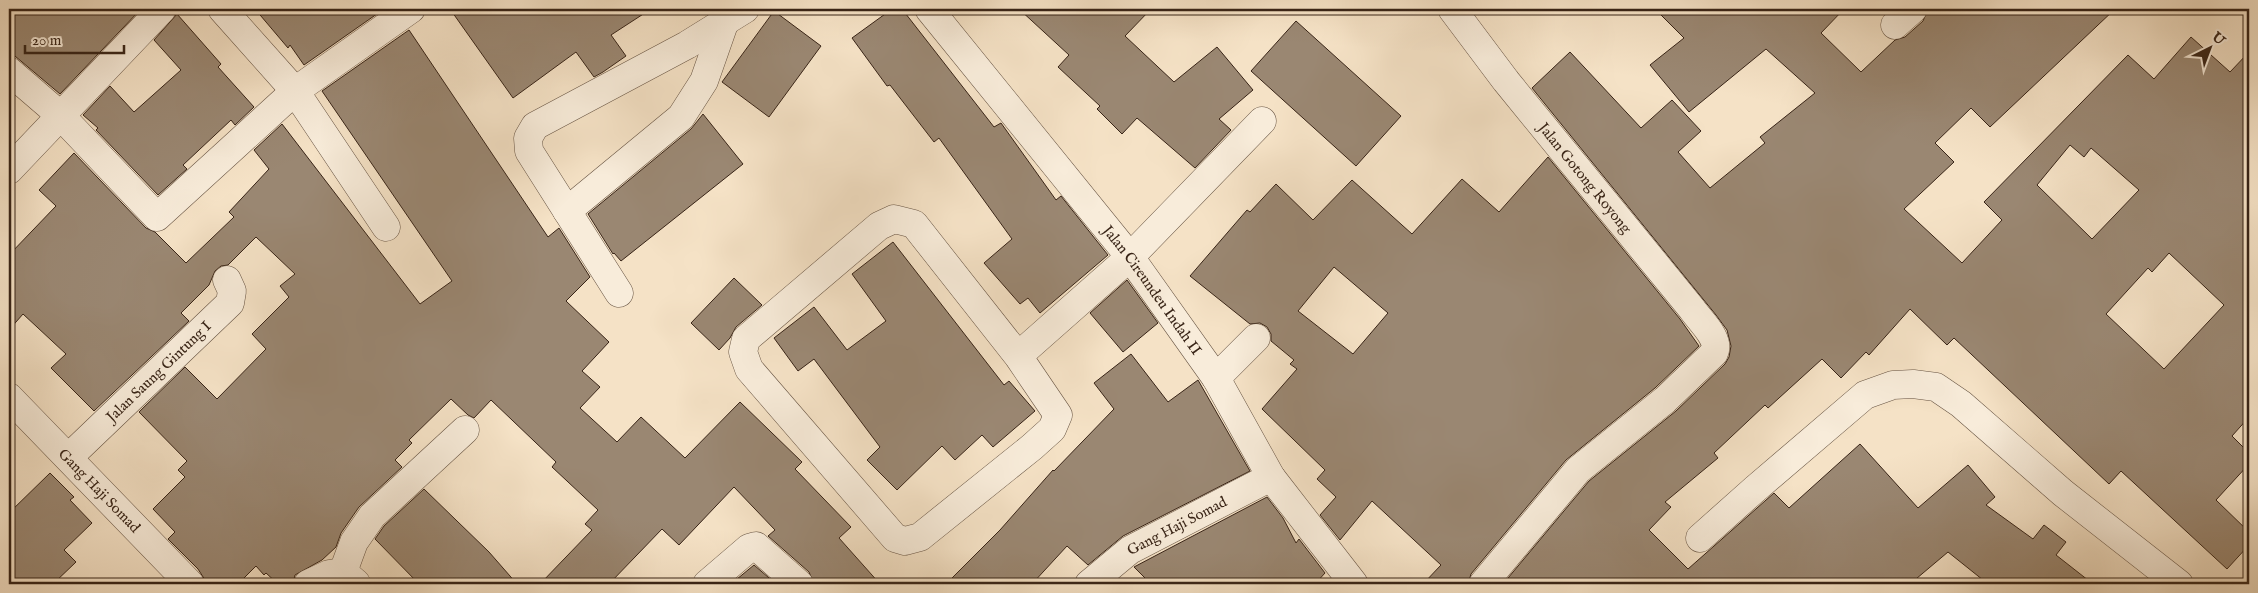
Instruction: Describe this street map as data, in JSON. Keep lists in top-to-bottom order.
{
  "streets": {
    "street": [
      "Jalan Gotong Royong",
      "Jalan Cireundeu Indah II",
      "Jalan Saung Gintung I",
      "Gang Haji Somad"
    ]
  },
  "crossings": [
    ["Jalan Cireundeu Indah II", "Gang Haji Somad"],
    ["Jalan Saung Gintung I", "Gang Haji Somad"]
  ],
  "scale_bar": "20 m",
  "north": "top right"
}
